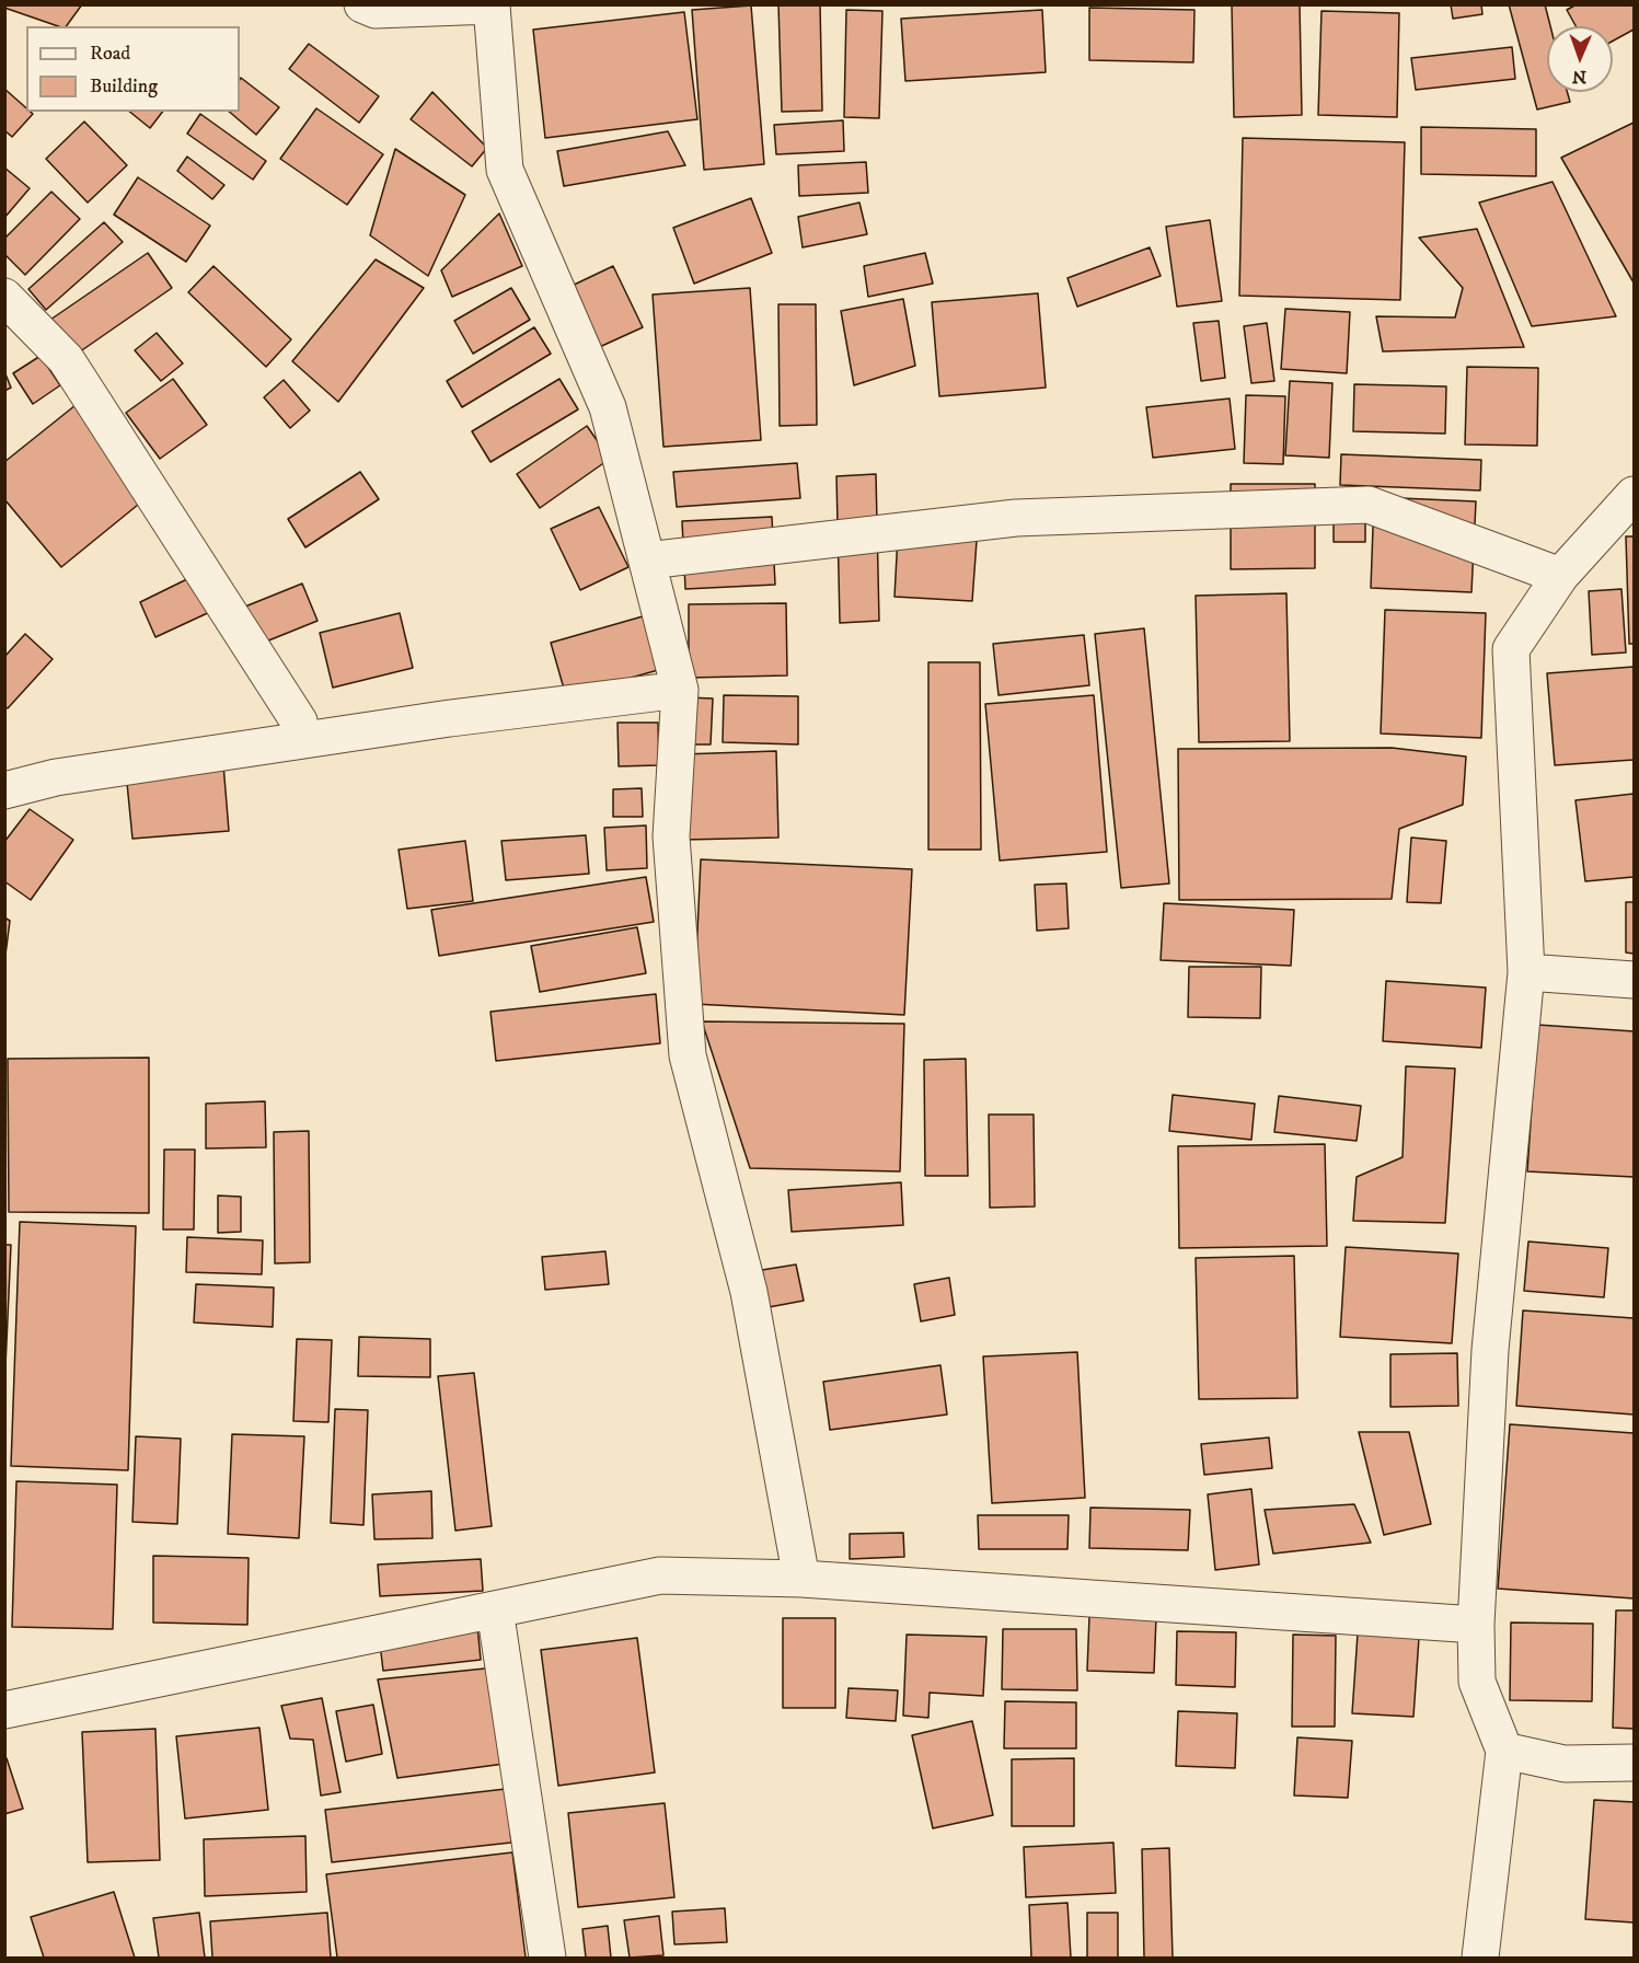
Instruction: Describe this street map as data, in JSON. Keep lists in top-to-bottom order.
{
  "legend": ["Road", "Building"],
  "north": "bottom"
}
